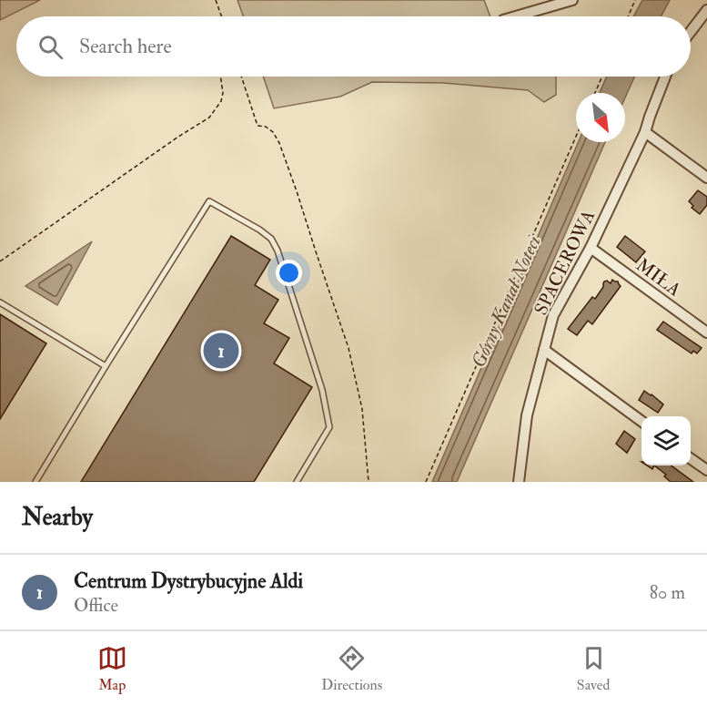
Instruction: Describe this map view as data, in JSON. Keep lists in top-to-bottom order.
{
  "streets": {
    "street": ["SPACEROWA", "MIŁA"]
  },
  "crossings": [
    ["SPACEROWA", "MIŁA"]
  ],
  "water": ["Górny Kanał Noteci"],
  "north": "bottom right",
  "page": {
    "search": "Search here",
    "pins": "1",
    "heading": "Nearby",
    "list": [
      {
        "mark": "1",
        "name": "Centrum Dystrybucyjne Aldi",
        "note": "Office",
        "value": "80 m"
      }
    ],
    "nav": ["Map", "Directions", "Saved"]
  }
}
